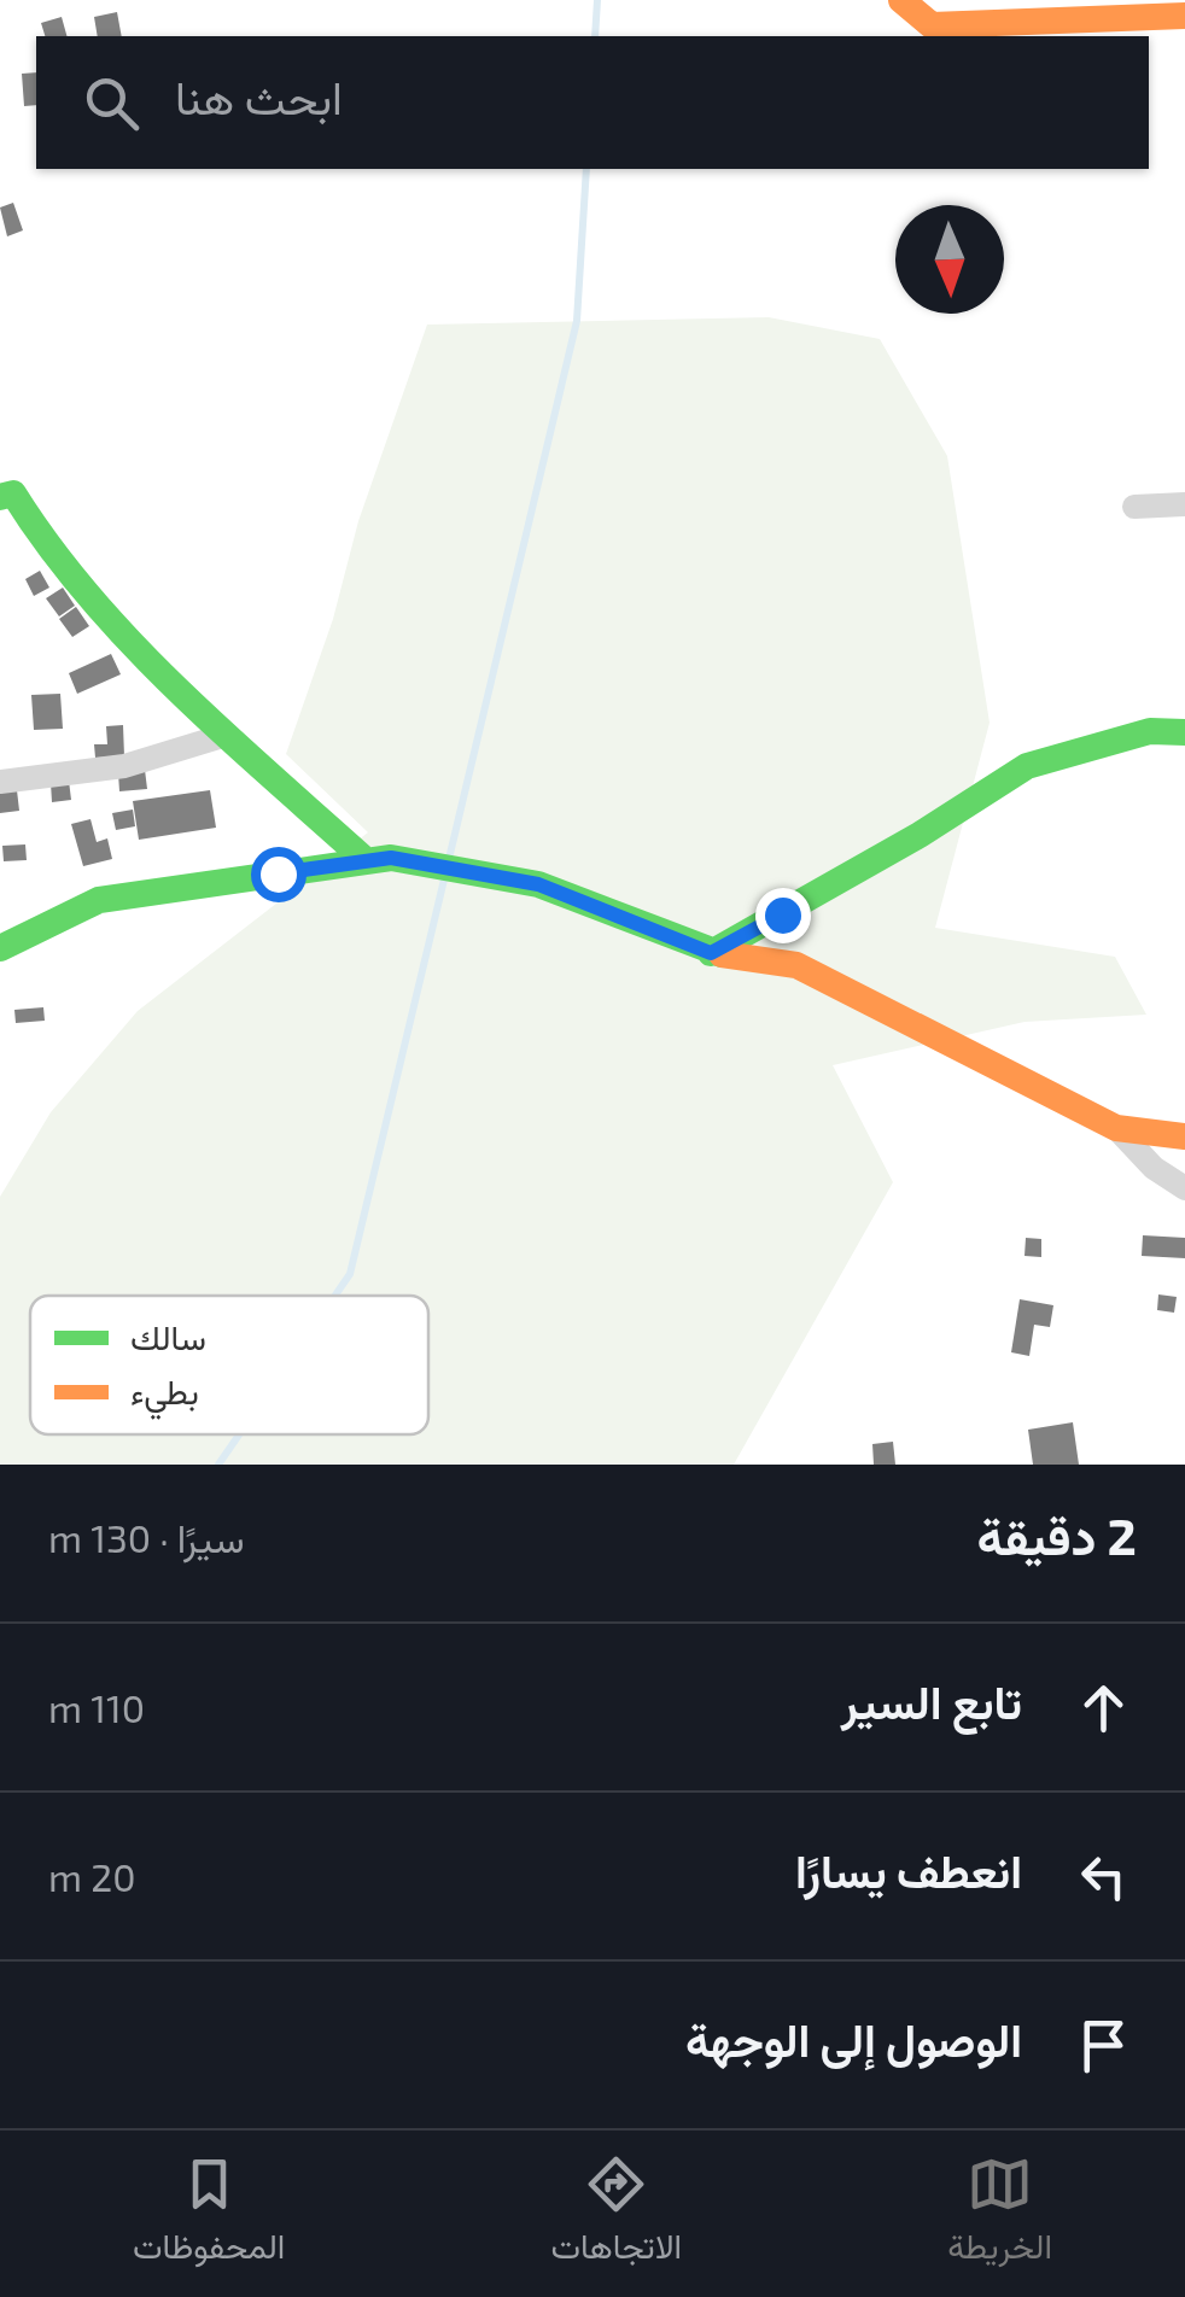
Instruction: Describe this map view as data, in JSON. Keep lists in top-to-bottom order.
{
  "legend": ["سالك", "بطيء"],
  "north": "bottom",
  "page": {
    "search": "ابحث هنا",
    "heading": ["2 دقيقة", "سيرًا · 130 m"],
    "list": [
      ["تابع السير", "110 m"],
      ["انعطف يسارًا", "20 m"],
      "الوصول إلى الوجهة"
    ],
    "nav": ["الخريطة", "الاتجاهات", "المحفوظات"]
  }
}
